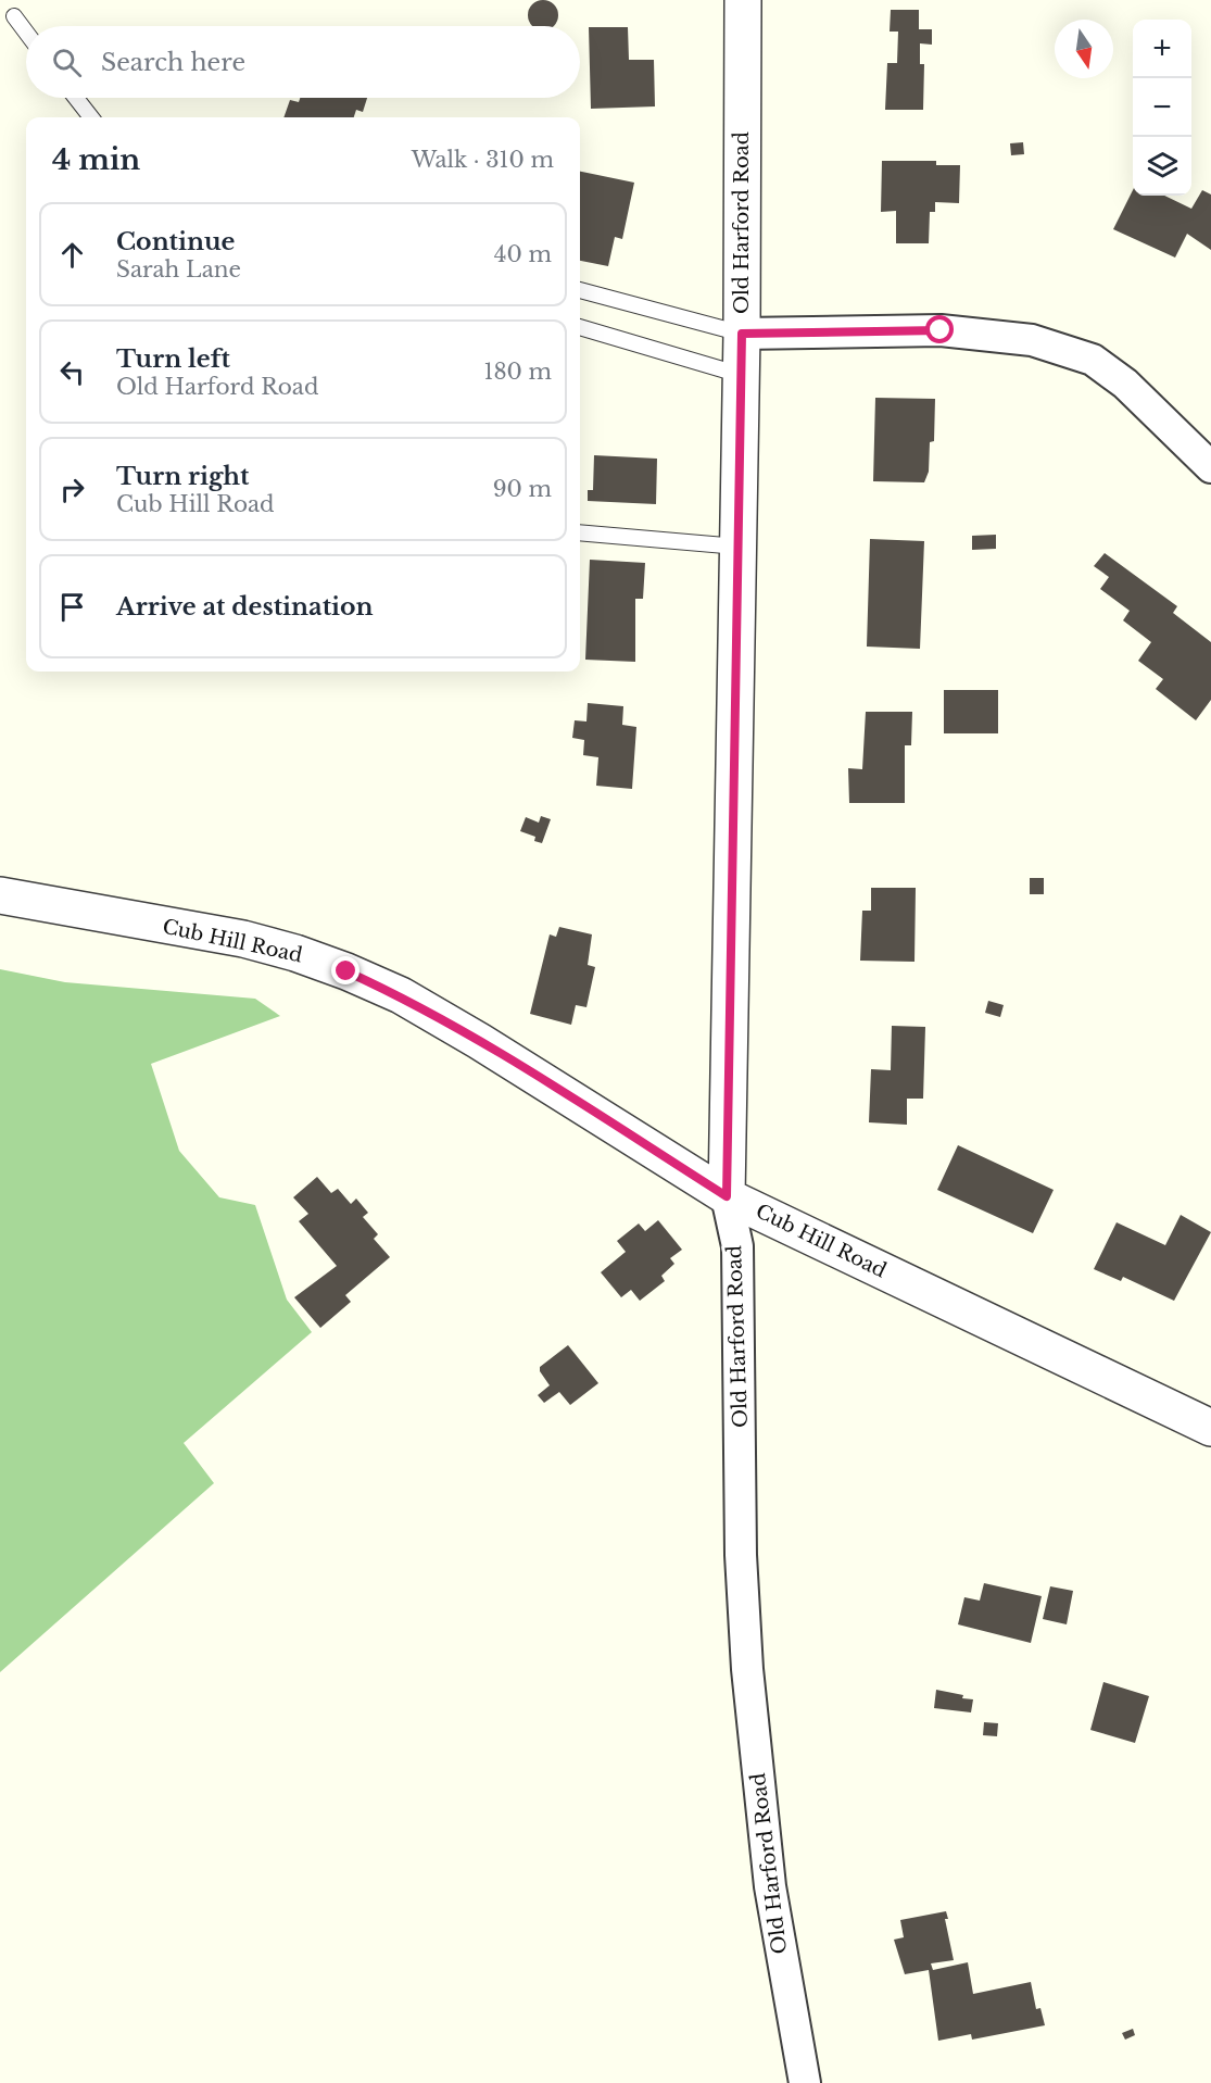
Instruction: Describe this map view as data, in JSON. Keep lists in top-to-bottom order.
{
  "streets": {
    "street": ["Old Harford Road", "Cub Hill Road"]
  },
  "crossings": [
    ["Old Harford Road", "Cub Hill Road"]
  ],
  "north": "bottom",
  "page": {
    "map_buttons": ["+", "−"],
    "search": "Search here",
    "heading": ["4 min", "Walk · 310 m"],
    "list": [
      ["Continue", "Sarah Lane", "40 m"],
      ["Turn left", "Old Harford Road", "180 m"],
      ["Turn right", "Cub Hill Road", "90 m"],
      "Arrive at destination"
    ]
  }
}
